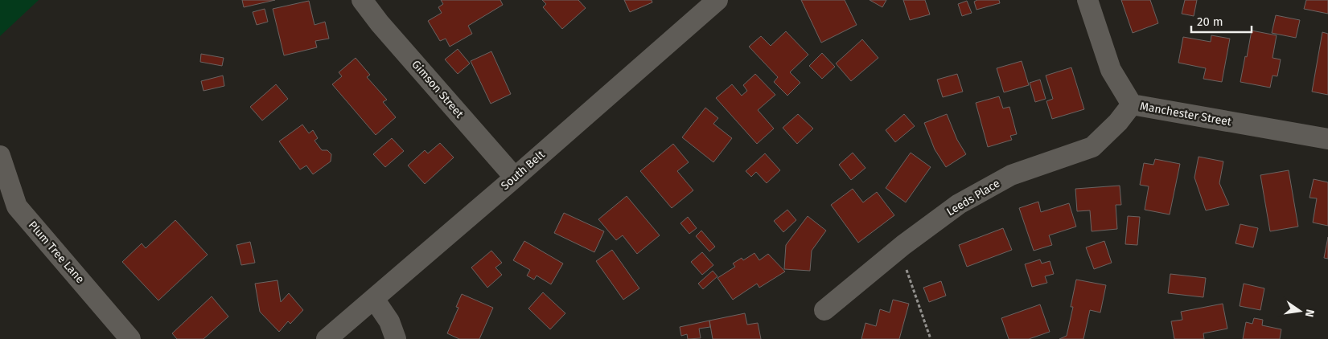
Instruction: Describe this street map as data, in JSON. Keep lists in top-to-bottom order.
{
  "streets": {
    "street": [
      "Gimson Street",
      "Manchester Street",
      "South Belt",
      "Leeds Place",
      "Plum Tree Lane"
    ]
  },
  "crossings": [
    ["Gimson Street", "South Belt"],
    ["Manchester Street", "Leeds Place"]
  ],
  "scale_bar": "20 m",
  "north": "right"
}
